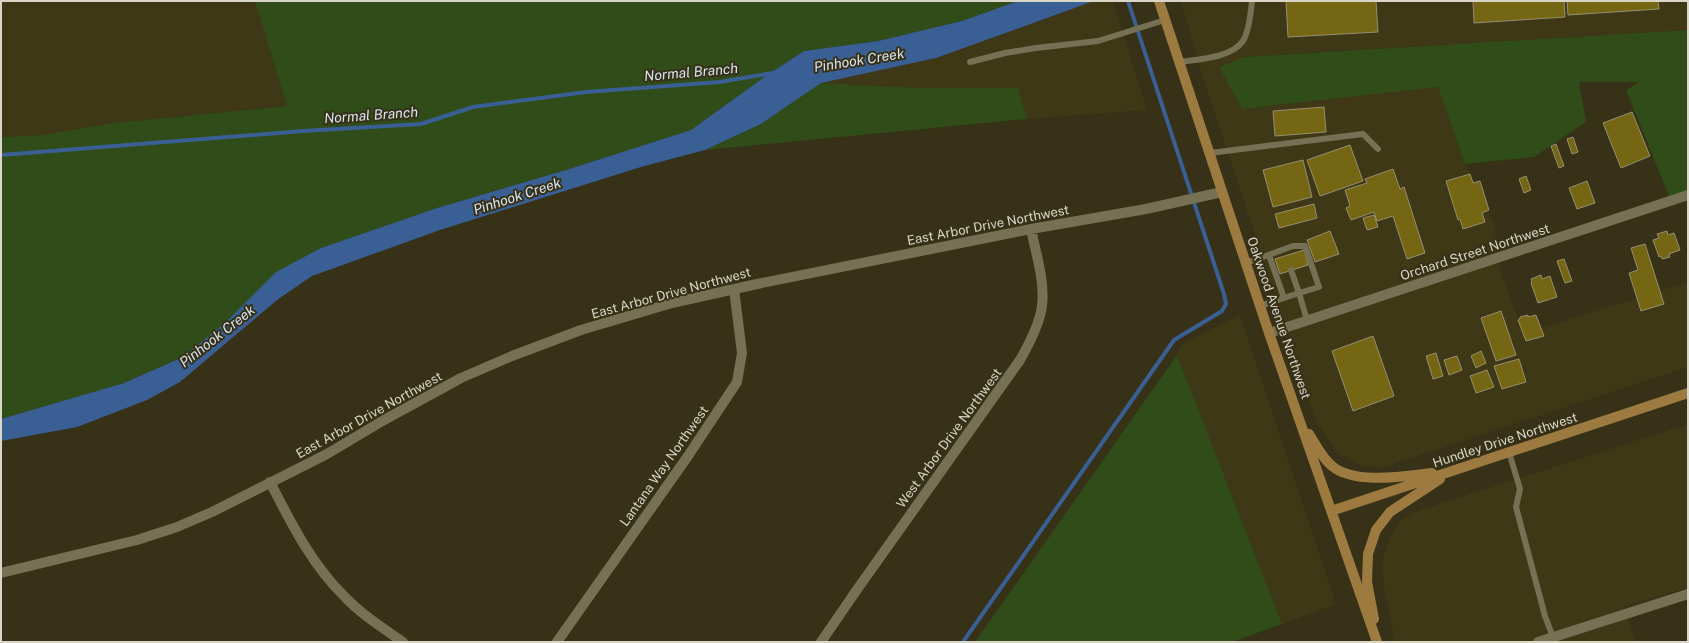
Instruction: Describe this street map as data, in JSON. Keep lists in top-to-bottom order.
{
  "streets": {
    "street": [
      "East Arbor Drive Northwest",
      "Orchard Street Northwest",
      "Oakwood Avenue Northwest",
      "West Arbor Drive Northwest",
      "Hundley Drive Northwest",
      "Lantana Way Northwest"
    ]
  },
  "crossings": [
    ["East Arbor Drive Northwest", "Oakwood Avenue Northwest"],
    ["East Arbor Drive Northwest", "West Arbor Drive Northwest"],
    ["East Arbor Drive Northwest", "Lantana Way Northwest"],
    ["Orchard Street Northwest", "Oakwood Avenue Northwest"],
    ["Oakwood Avenue Northwest", "Hundley Drive Northwest"]
  ],
  "water": ["Pinhook Creek", "Normal Branch"]
}
